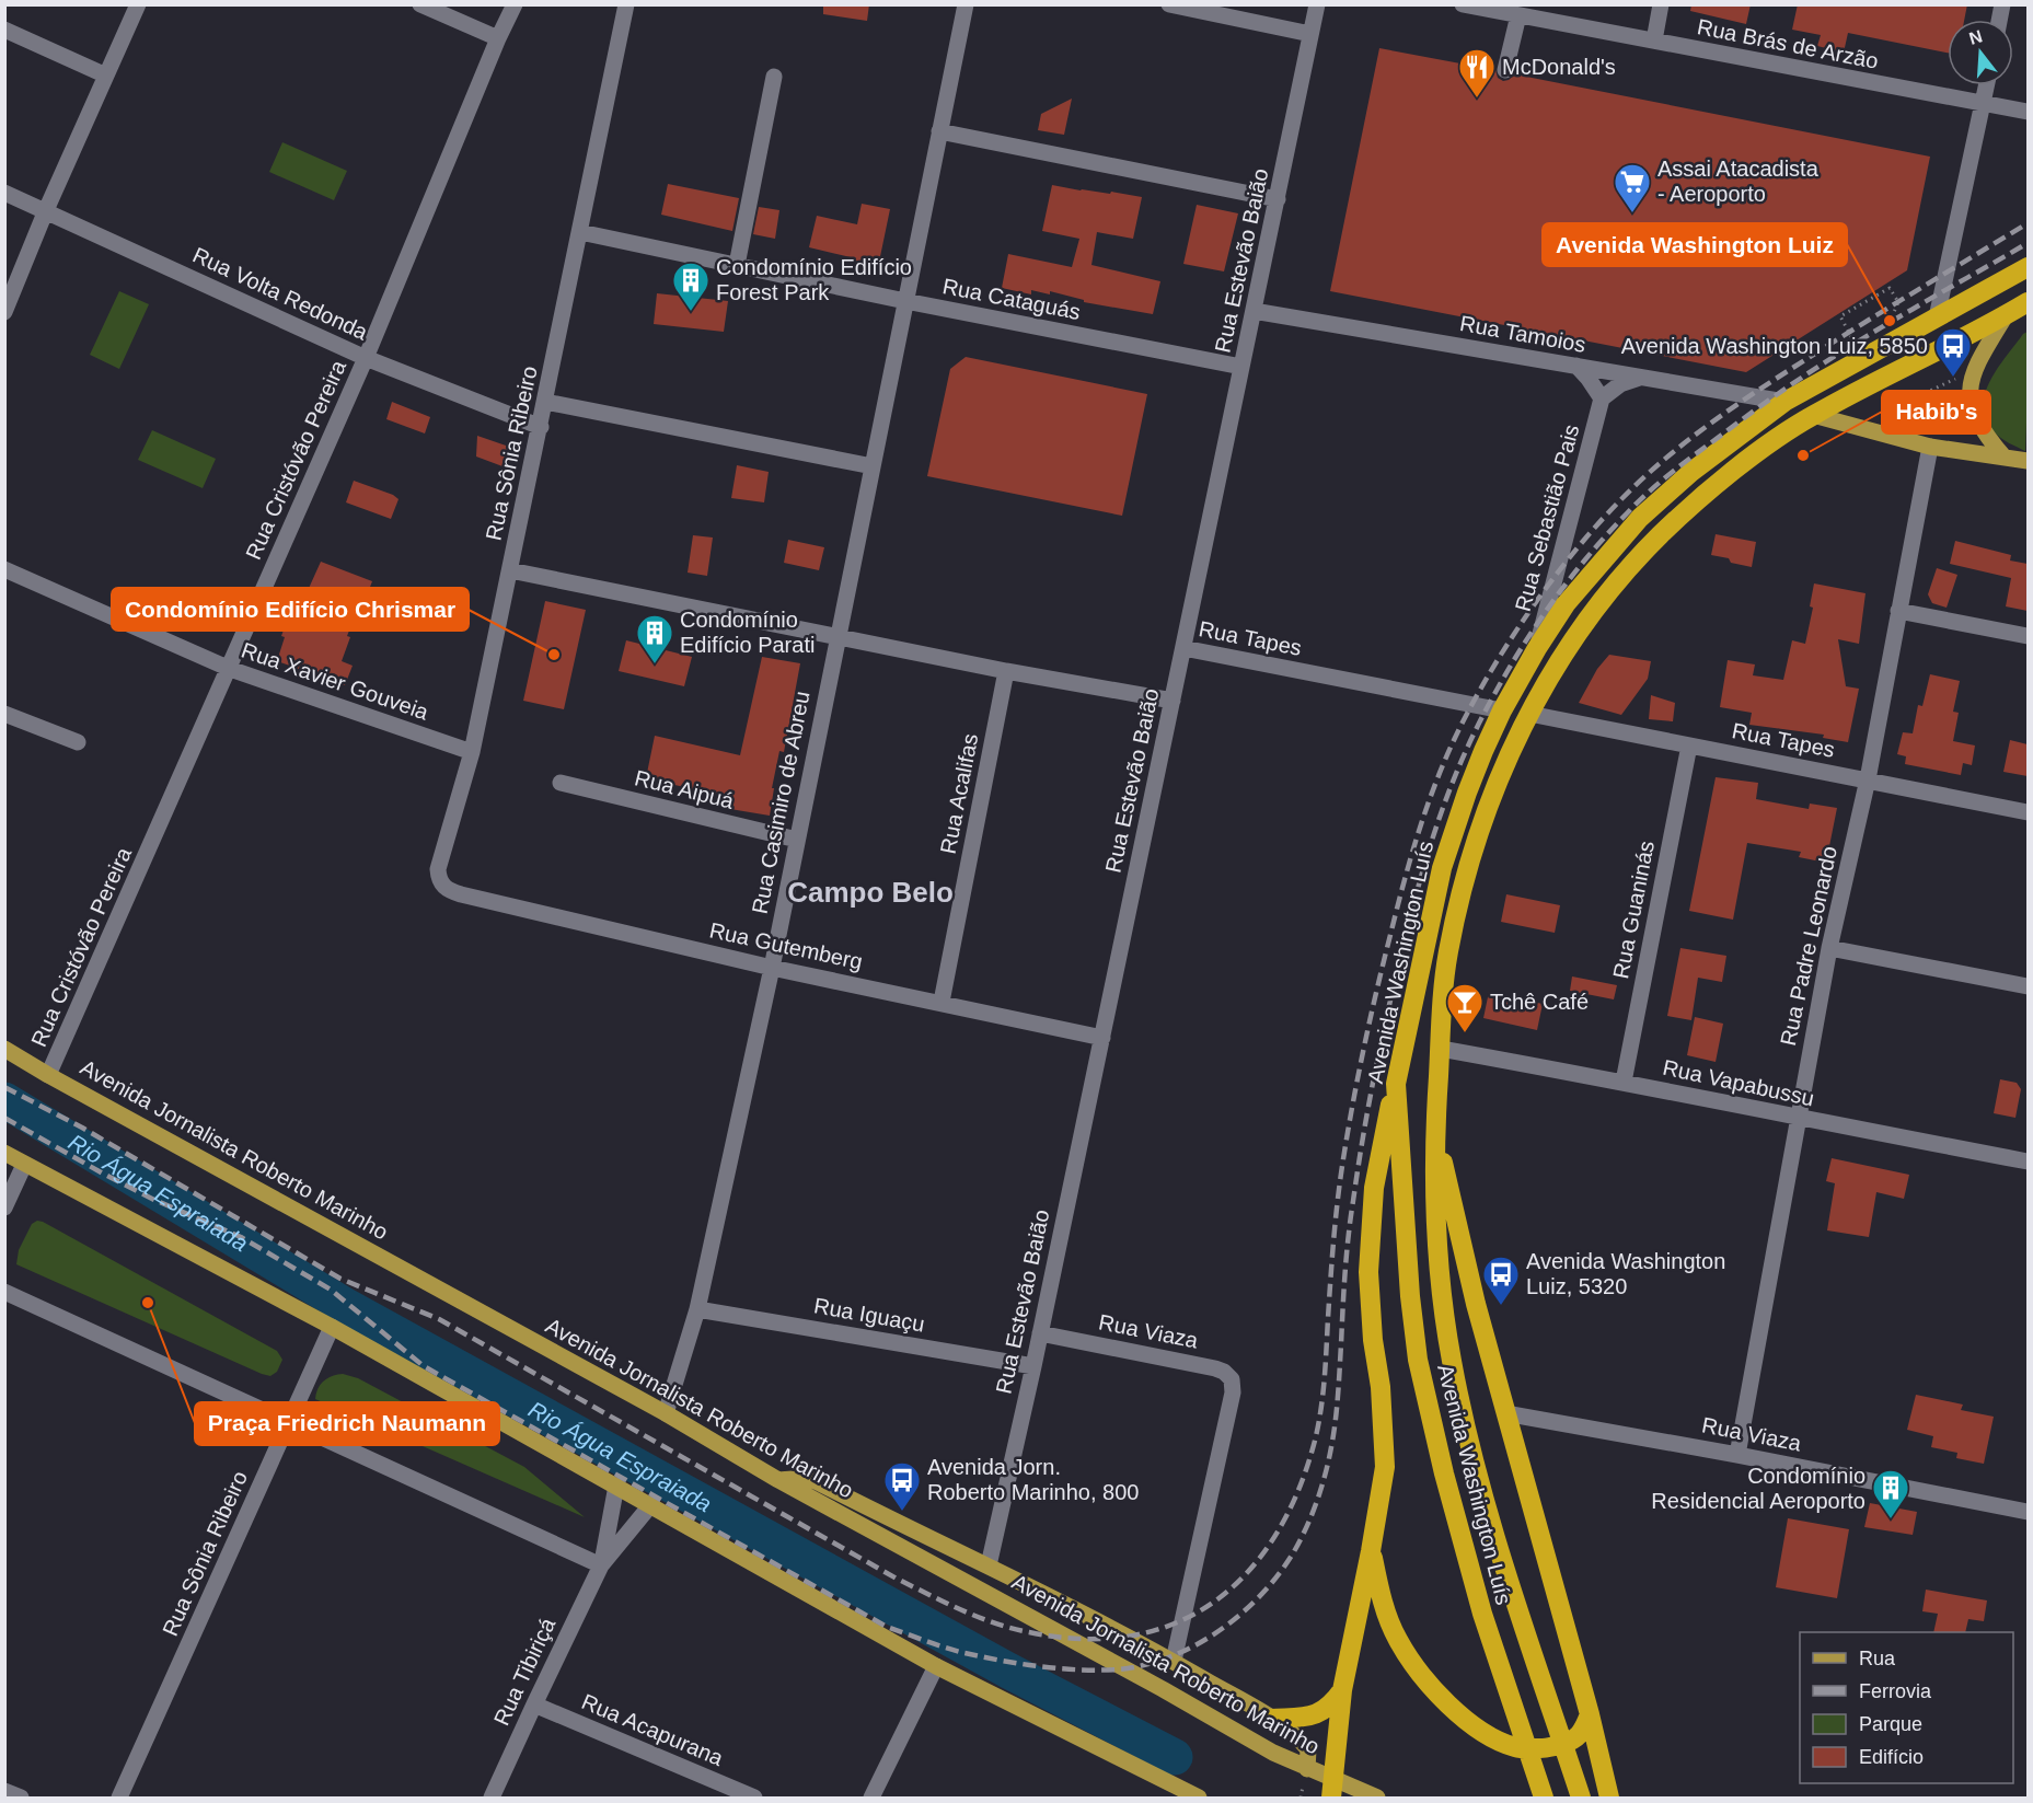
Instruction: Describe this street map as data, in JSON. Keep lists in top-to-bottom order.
{
  "streets": {
    "highway": ["Avenida Washington Luís"],
    "main road": ["Avenida Jornalista Roberto Marinho"],
    "street": [
      "Rua Brás de Arzão",
      "Rua Estevão Baião",
      "Rua Volta Redonda",
      "Rua Cataguás",
      "Rua Tamoios",
      "Rua Sônia Ribeiro",
      "Rua Cristóvão Pereira",
      "Rua Sebastião Pais",
      "Rua Tapes",
      "Rua Xavier Gouveia",
      "Rua Aipuá",
      "Rua Acalifas",
      "Rua Casimiro de Abreu",
      "Rua Guaninás",
      "Rua Gutemberg",
      "Rua Padre Leonardo",
      "Rua Vapabussu",
      "Rua Iguaçu",
      "Rua Viaza",
      "Rua Tibiriçá",
      "Rua Acapurana"
    ]
  },
  "crossings": [
    ["Rua Estevão Baião", "Rua Cataguás"],
    ["Rua Estevão Baião", "Rua Tamoios"],
    ["Rua Estevão Baião", "Rua Tapes"],
    ["Rua Estevão Baião", "Rua Gutemberg"],
    ["Rua Estevão Baião", "Rua Iguaçu"],
    ["Rua Estevão Baião", "Rua Viaza"],
    ["Rua Volta Redonda", "Rua Sônia Ribeiro"],
    ["Rua Volta Redonda", "Rua Cristóvão Pereira"],
    ["Rua Cataguás", "Rua Sônia Ribeiro"],
    ["Rua Cataguás", "Rua Casimiro de Abreu"],
    ["Rua Tamoios", "Avenida Washington Luís"],
    ["Rua Sônia Ribeiro", "Rua Xavier Gouveia"],
    ["Rua Sônia Ribeiro", "Rua Gutemberg"],
    ["Rua Cristóvão Pereira", "Rua Xavier Gouveia"],
    ["Rua Cristóvão Pereira", "Avenida Jornalista Roberto Marinho"],
    ["Rua Sebastião Pais", "Avenida Washington Luís"],
    ["Rua Tapes", "Rua Guaninás"],
    ["Rua Tapes", "Rua Padre Leonardo"],
    ["Rua Tapes", "Avenida Washington Luís"],
    ["Rua Aipuá", "Rua Casimiro de Abreu"],
    ["Rua Acalifas", "Rua Gutemberg"],
    ["Rua Casimiro de Abreu", "Rua Gutemberg"],
    ["Rua Casimiro de Abreu", "Avenida Jornalista Roberto Marinho"],
    ["Rua Casimiro de Abreu", "Rua Iguaçu"],
    ["Rua Guaninás", "Rua Vapabussu"],
    ["Rua Padre Leonardo", "Rua Vapabussu"],
    ["Rua Padre Leonardo", "Rua Viaza"],
    ["Avenida Washington Luís", "Rua Vapabussu"],
    ["Rua Tibiriçá", "Rua Acapurana"]
  ],
  "districts": ["Campo Belo"],
  "water": ["Rio Água Espraiada"],
  "places": {
    "restaurant": ["McDonald's"],
    "supermarket": ["Assai Atacadista - Aeroporto"],
    "building": ["Condomínio Edifício Forest Park", "Condomínio Edifício Parati", "Condomínio Residencial Aeroporto"],
    "other": [
      "Avenida Washington Luiz",
      "Habib's",
      "Condomínio Edifício Chrismar",
      "Praça Friedrich Naumann"
    ],
    "bus stop": ["Avenida Washington Luiz, 5850", "Avenida Washington Luiz, 5320", "Avenida Jorn. Roberto Marinho, 800"],
    "bar": ["Tchê Café"]
  },
  "legend": [
    "Rua",
    "Ferrovia",
    "Parque",
    "Edifício"
  ],
  "north": "top"
}
